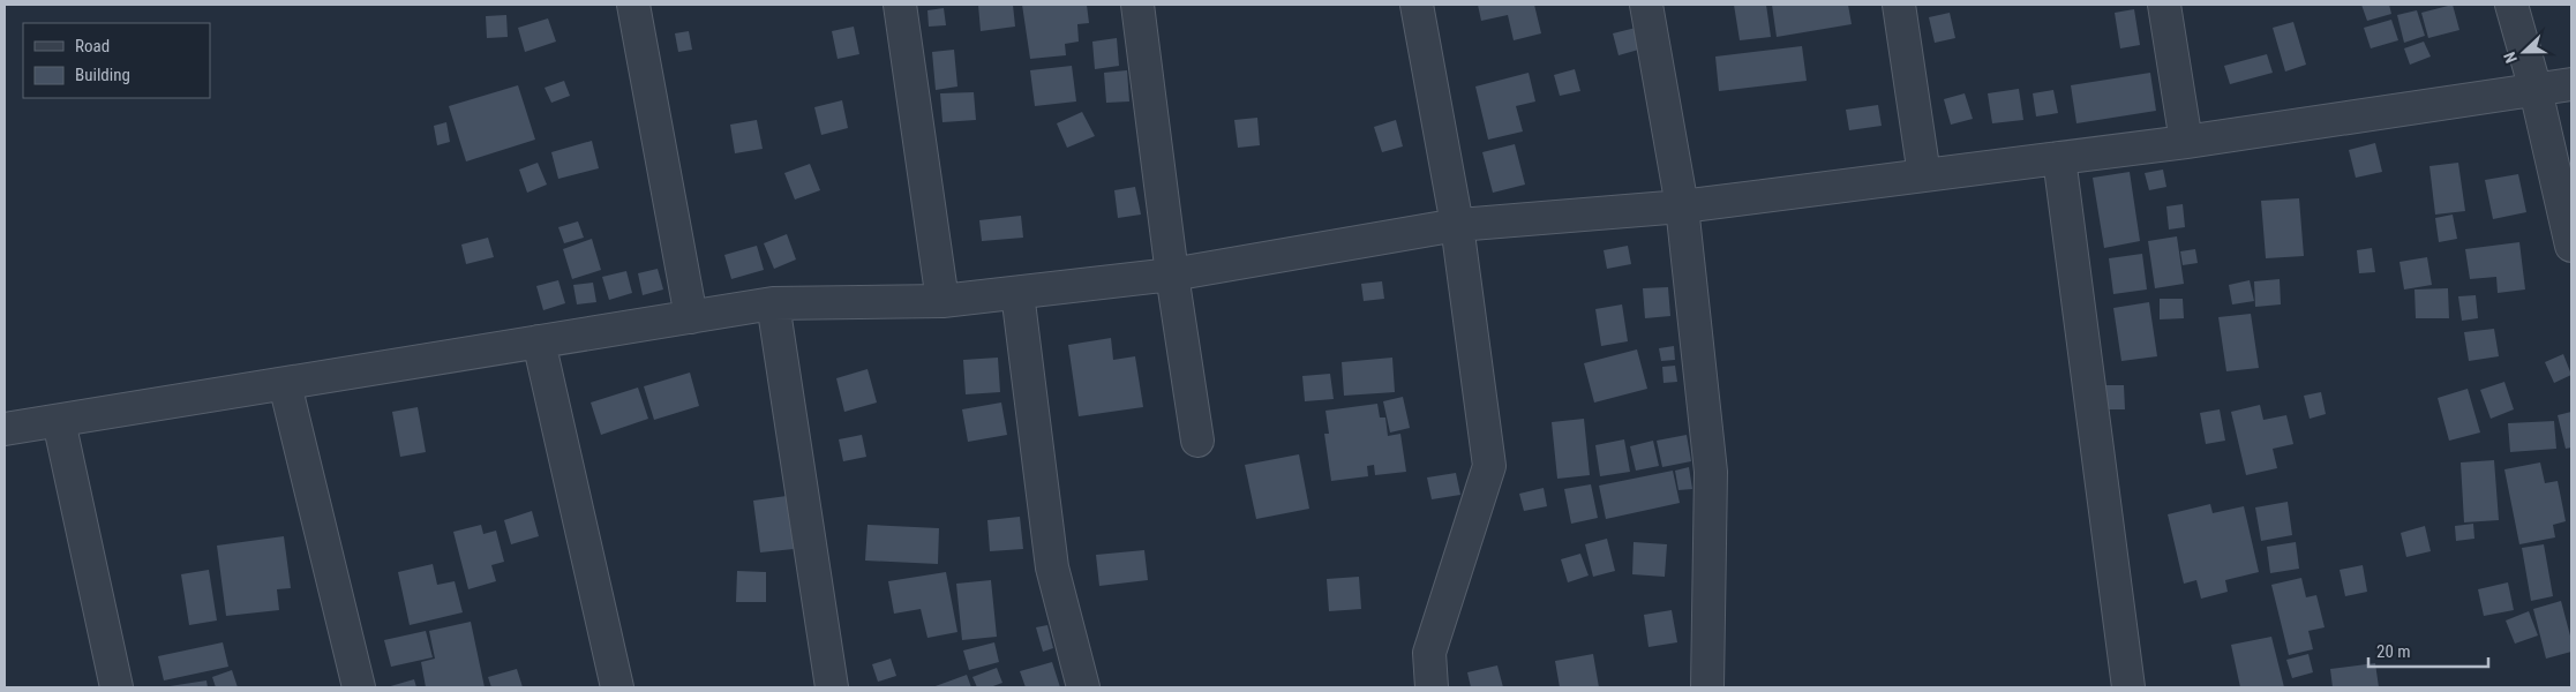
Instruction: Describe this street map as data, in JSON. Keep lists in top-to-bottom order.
{
  "legend": ["Road", "Building"],
  "scale_bar": "20 m",
  "north": "left"
}
